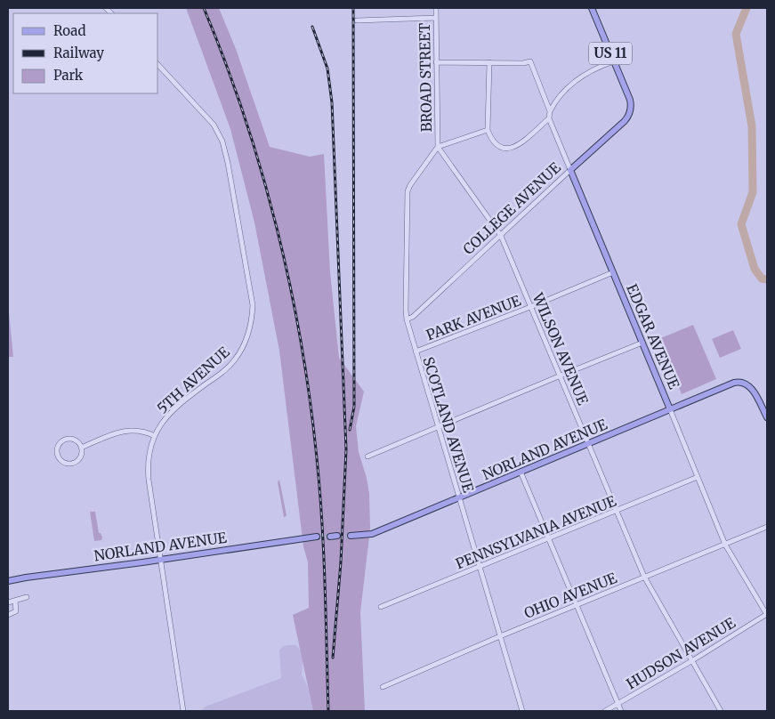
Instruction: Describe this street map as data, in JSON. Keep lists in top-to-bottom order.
{
  "streets": {
    "main road": [
      "US 11",
      "COLLEGE AVENUE",
      "EDGAR AVENUE",
      "NORLAND AVENUE"
    ],
    "street": [
      "BROAD STREET",
      "PARK AVENUE",
      "WILSON AVENUE",
      "5TH AVENUE",
      "SCOTLAND AVENUE",
      "PENNSYLVANIA AVENUE",
      "OHIO AVENUE",
      "HUDSON AVENUE"
    ]
  },
  "crossings": [
    ["US 11", "COLLEGE AVENUE"],
    ["BROAD STREET", "WILSON AVENUE"],
    ["BROAD STREET", "SCOTLAND AVENUE"],
    ["COLLEGE AVENUE", "EDGAR AVENUE"],
    ["COLLEGE AVENUE", "WILSON AVENUE"],
    ["COLLEGE AVENUE", "SCOTLAND AVENUE"],
    ["PARK AVENUE", "EDGAR AVENUE"],
    ["PARK AVENUE", "WILSON AVENUE"],
    ["PARK AVENUE", "SCOTLAND AVENUE"],
    ["EDGAR AVENUE", "NORLAND AVENUE"],
    ["EDGAR AVENUE", "PENNSYLVANIA AVENUE"],
    ["EDGAR AVENUE", "OHIO AVENUE"],
    ["EDGAR AVENUE", "HUDSON AVENUE"],
    ["WILSON AVENUE", "SCOTLAND AVENUE"],
    ["WILSON AVENUE", "NORLAND AVENUE"],
    ["WILSON AVENUE", "PENNSYLVANIA AVENUE"],
    ["WILSON AVENUE", "OHIO AVENUE"],
    ["WILSON AVENUE", "HUDSON AVENUE"],
    ["5TH AVENUE", "NORLAND AVENUE"],
    ["SCOTLAND AVENUE", "NORLAND AVENUE"],
    ["SCOTLAND AVENUE", "PENNSYLVANIA AVENUE"],
    ["SCOTLAND AVENUE", "OHIO AVENUE"]
  ],
  "legend": ["Road", "Railway", "Park"]
}
